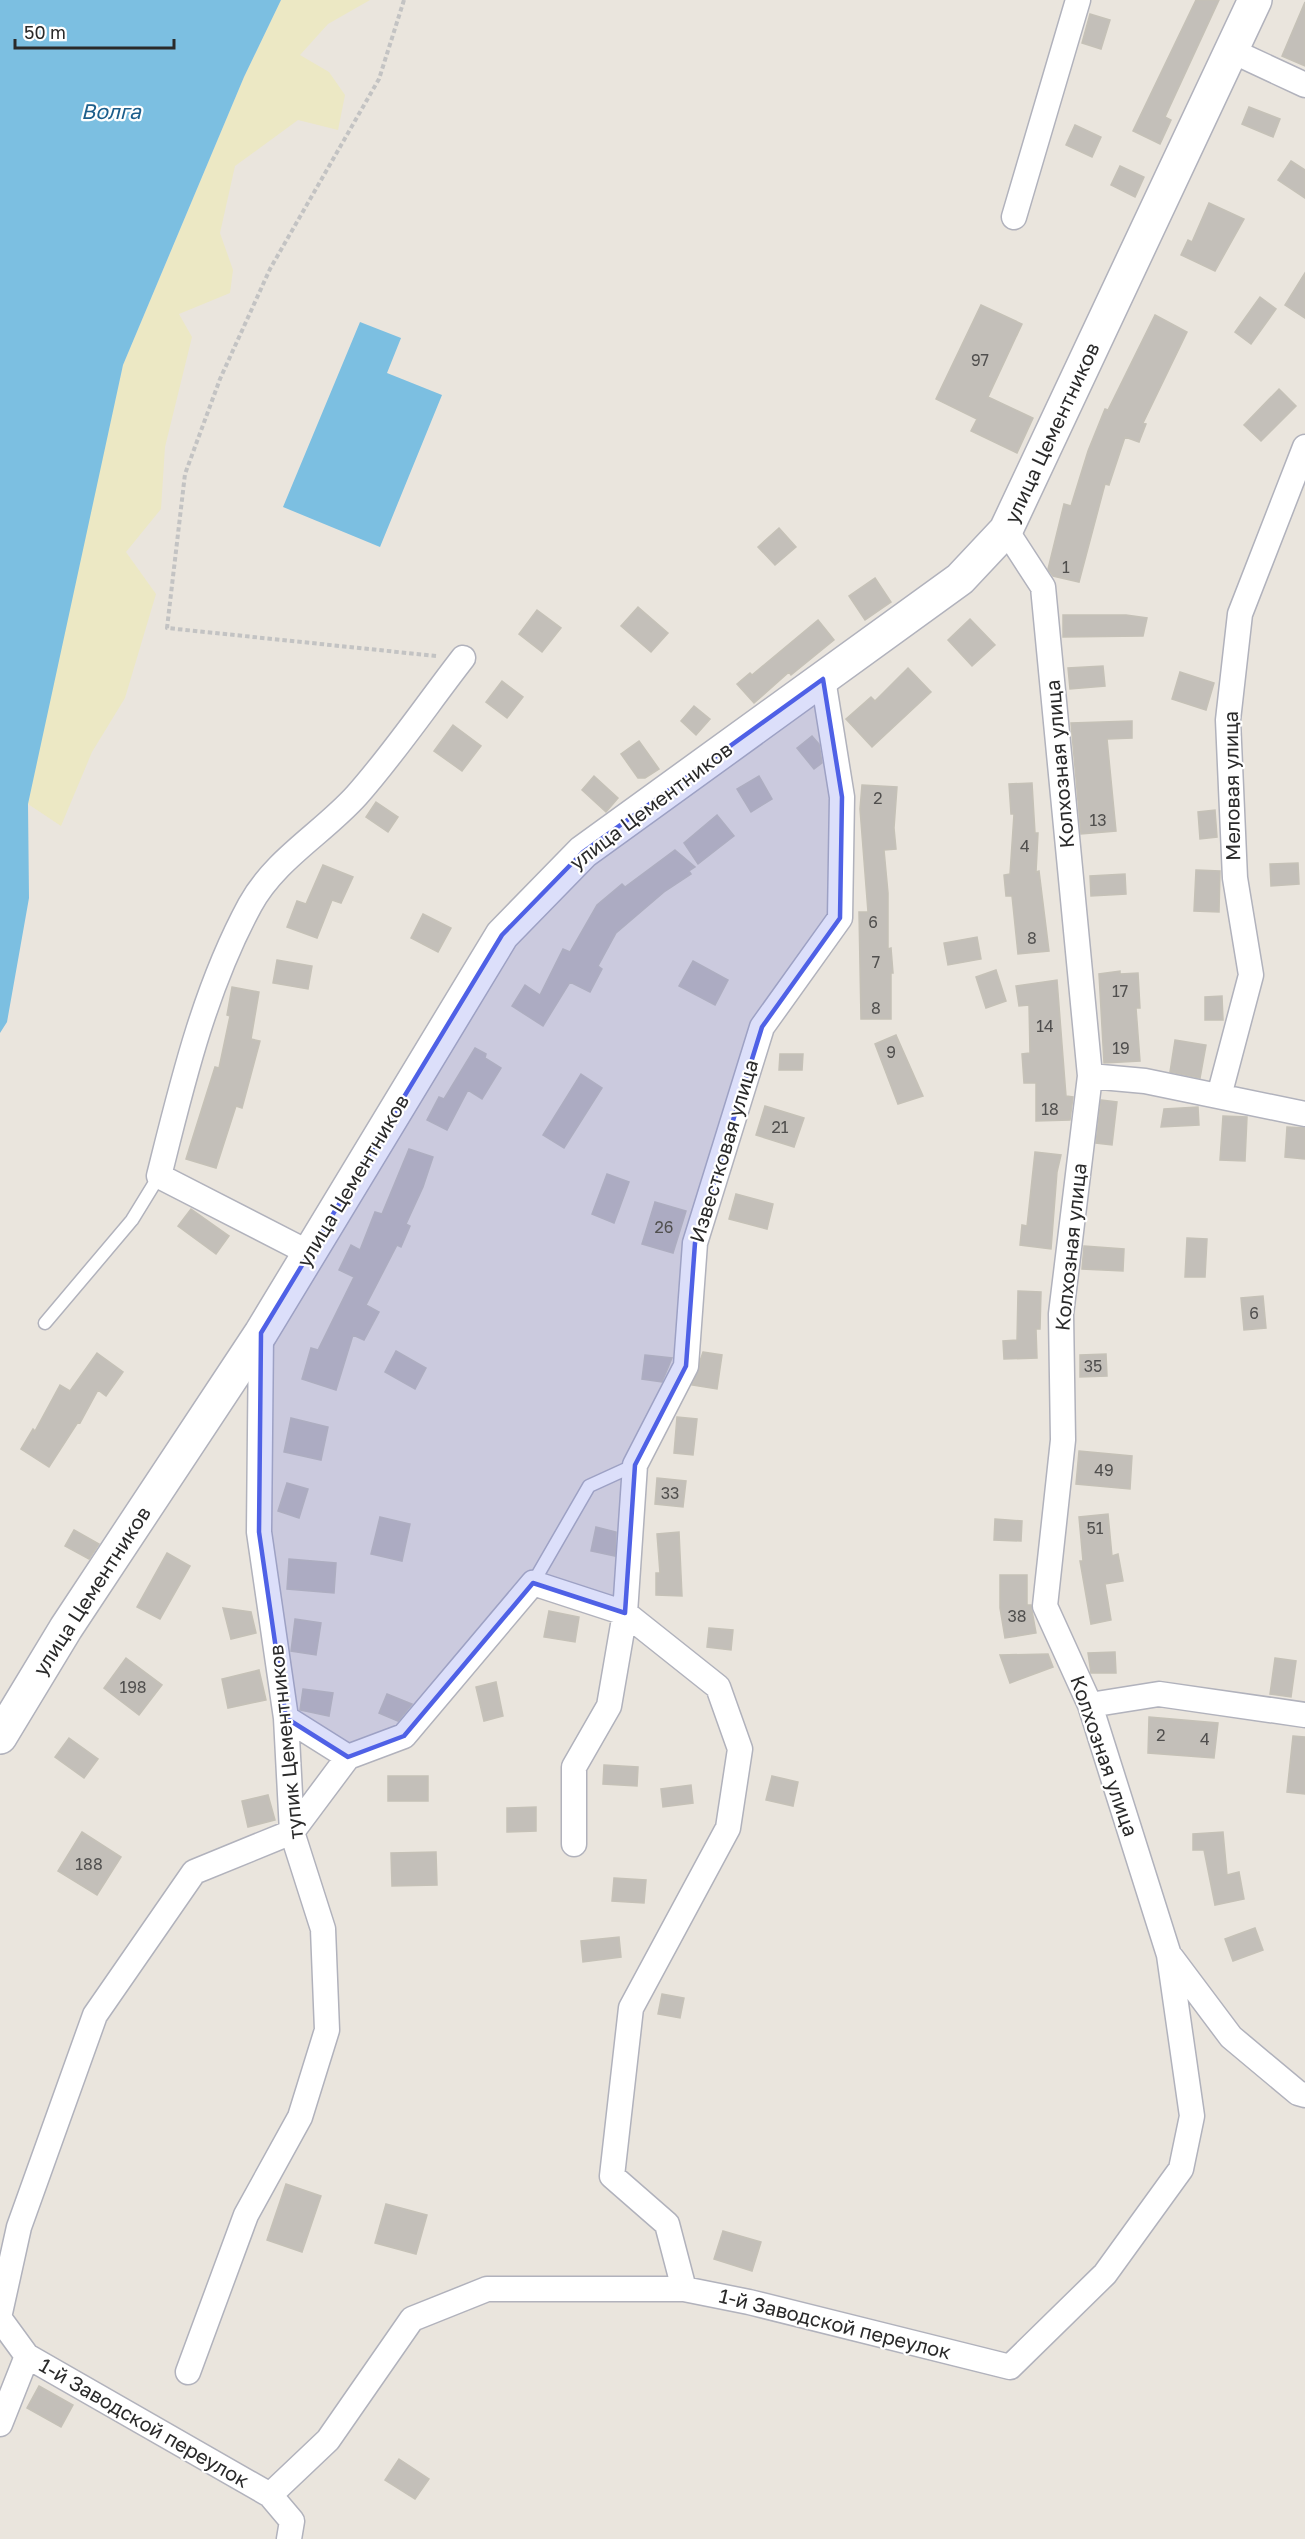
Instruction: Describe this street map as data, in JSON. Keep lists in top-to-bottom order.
{
  "streets": {
    "street": [
      "улица Цементников",
      "Колхозная улица",
      "Меловая улица",
      "Известковая улица",
      "тупик Цементников",
      "1-й Заводской переулок"
    ]
  },
  "crossings": [
    ["улица Цементников", "Колхозная улица"],
    ["улица Цементников", "Известковая улица"],
    ["улица Цементников", "тупик Цементников"],
    ["Колхозная улица", "1-й Заводской переулок"]
  ],
  "water": ["Волга"],
  "house_numbers": [
    "97",
    "1",
    "2",
    "13",
    "4",
    "6",
    "8",
    "7",
    "17",
    "8",
    "14",
    "19",
    "9",
    "18",
    "21",
    "26",
    "6",
    "35",
    "49",
    "33",
    "51",
    "38",
    "198",
    "2",
    "4",
    "188"
  ],
  "scale_bar": "50 m"
}
